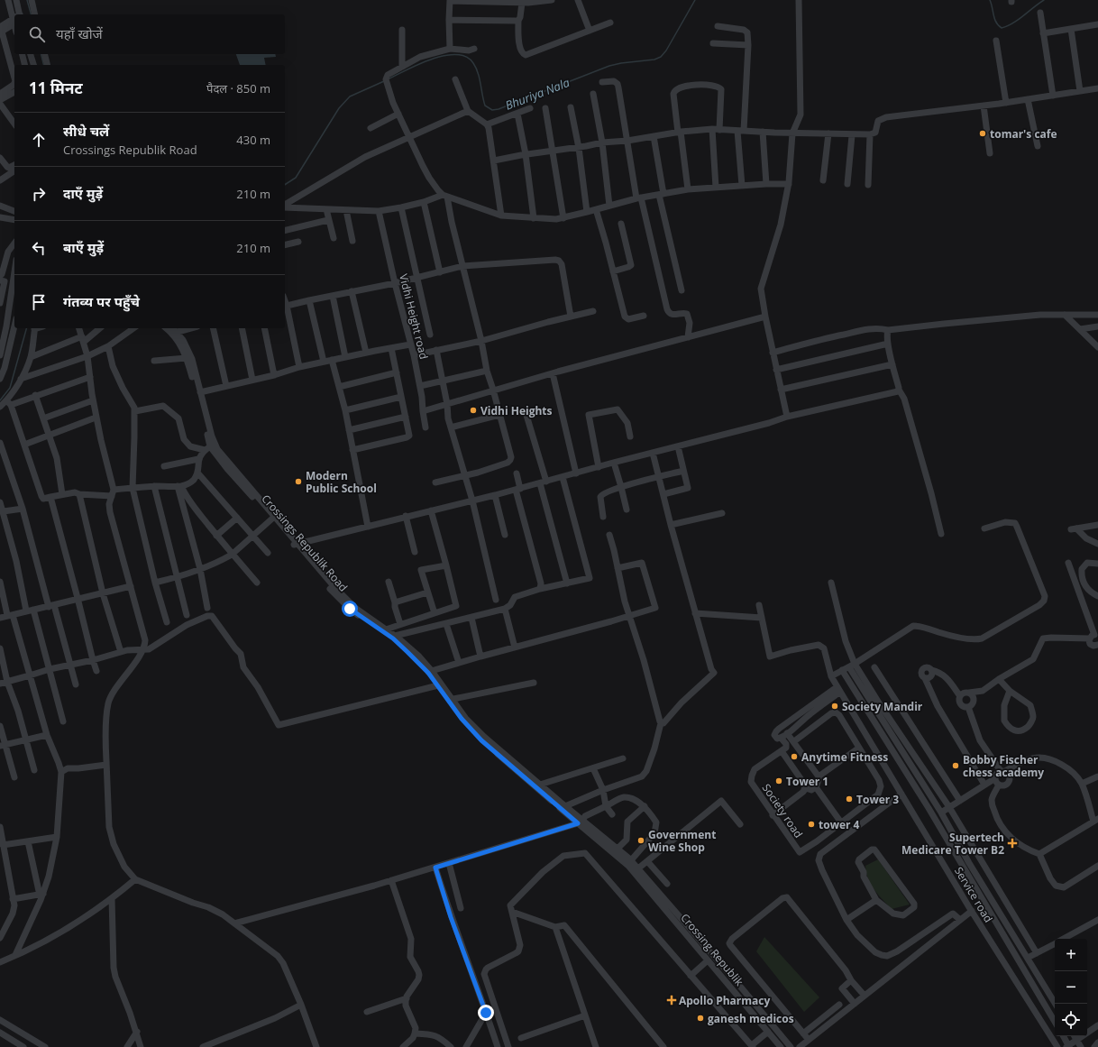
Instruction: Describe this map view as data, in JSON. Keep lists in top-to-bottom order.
{
  "streets": {
    "street": [
      "Vidhi Height road",
      "Crossings Republik Road",
      "Society road",
      "Service road",
      "Crossing Republik"
    ]
  },
  "crossings": [
    ["Crossings Republik Road", "Crossing Republik"]
  ],
  "water": ["Bhuriya Nala"],
  "places": {
    "other": [
      "tomar's cafe",
      "Vidhi Heights",
      "Modern Public School",
      "Society Mandir",
      "Anytime Fitness",
      "Bobby Fischer chess academy",
      "Tower 1",
      "Tower 3",
      "tower 4",
      "Government Wine Shop",
      "ganesh medicos"
    ],
    "health": ["Supertech Medicare Tower B2", "Apollo Pharmacy"]
  },
  "page": {
    "search": "यहाँ खोजें",
    "heading": ["11 मिनट", "पैदल · 850 m"],
    "list": [
      ["सीधे चलें", "Crossings Republik Road", "430 m"],
      ["दाएँ मुड़ें", "210 m"],
      ["बाएँ मुड़ें", "210 m"],
      "गंतव्य पर पहुँचे"
    ],
    "map_buttons": ["+", "−"]
  }
}
